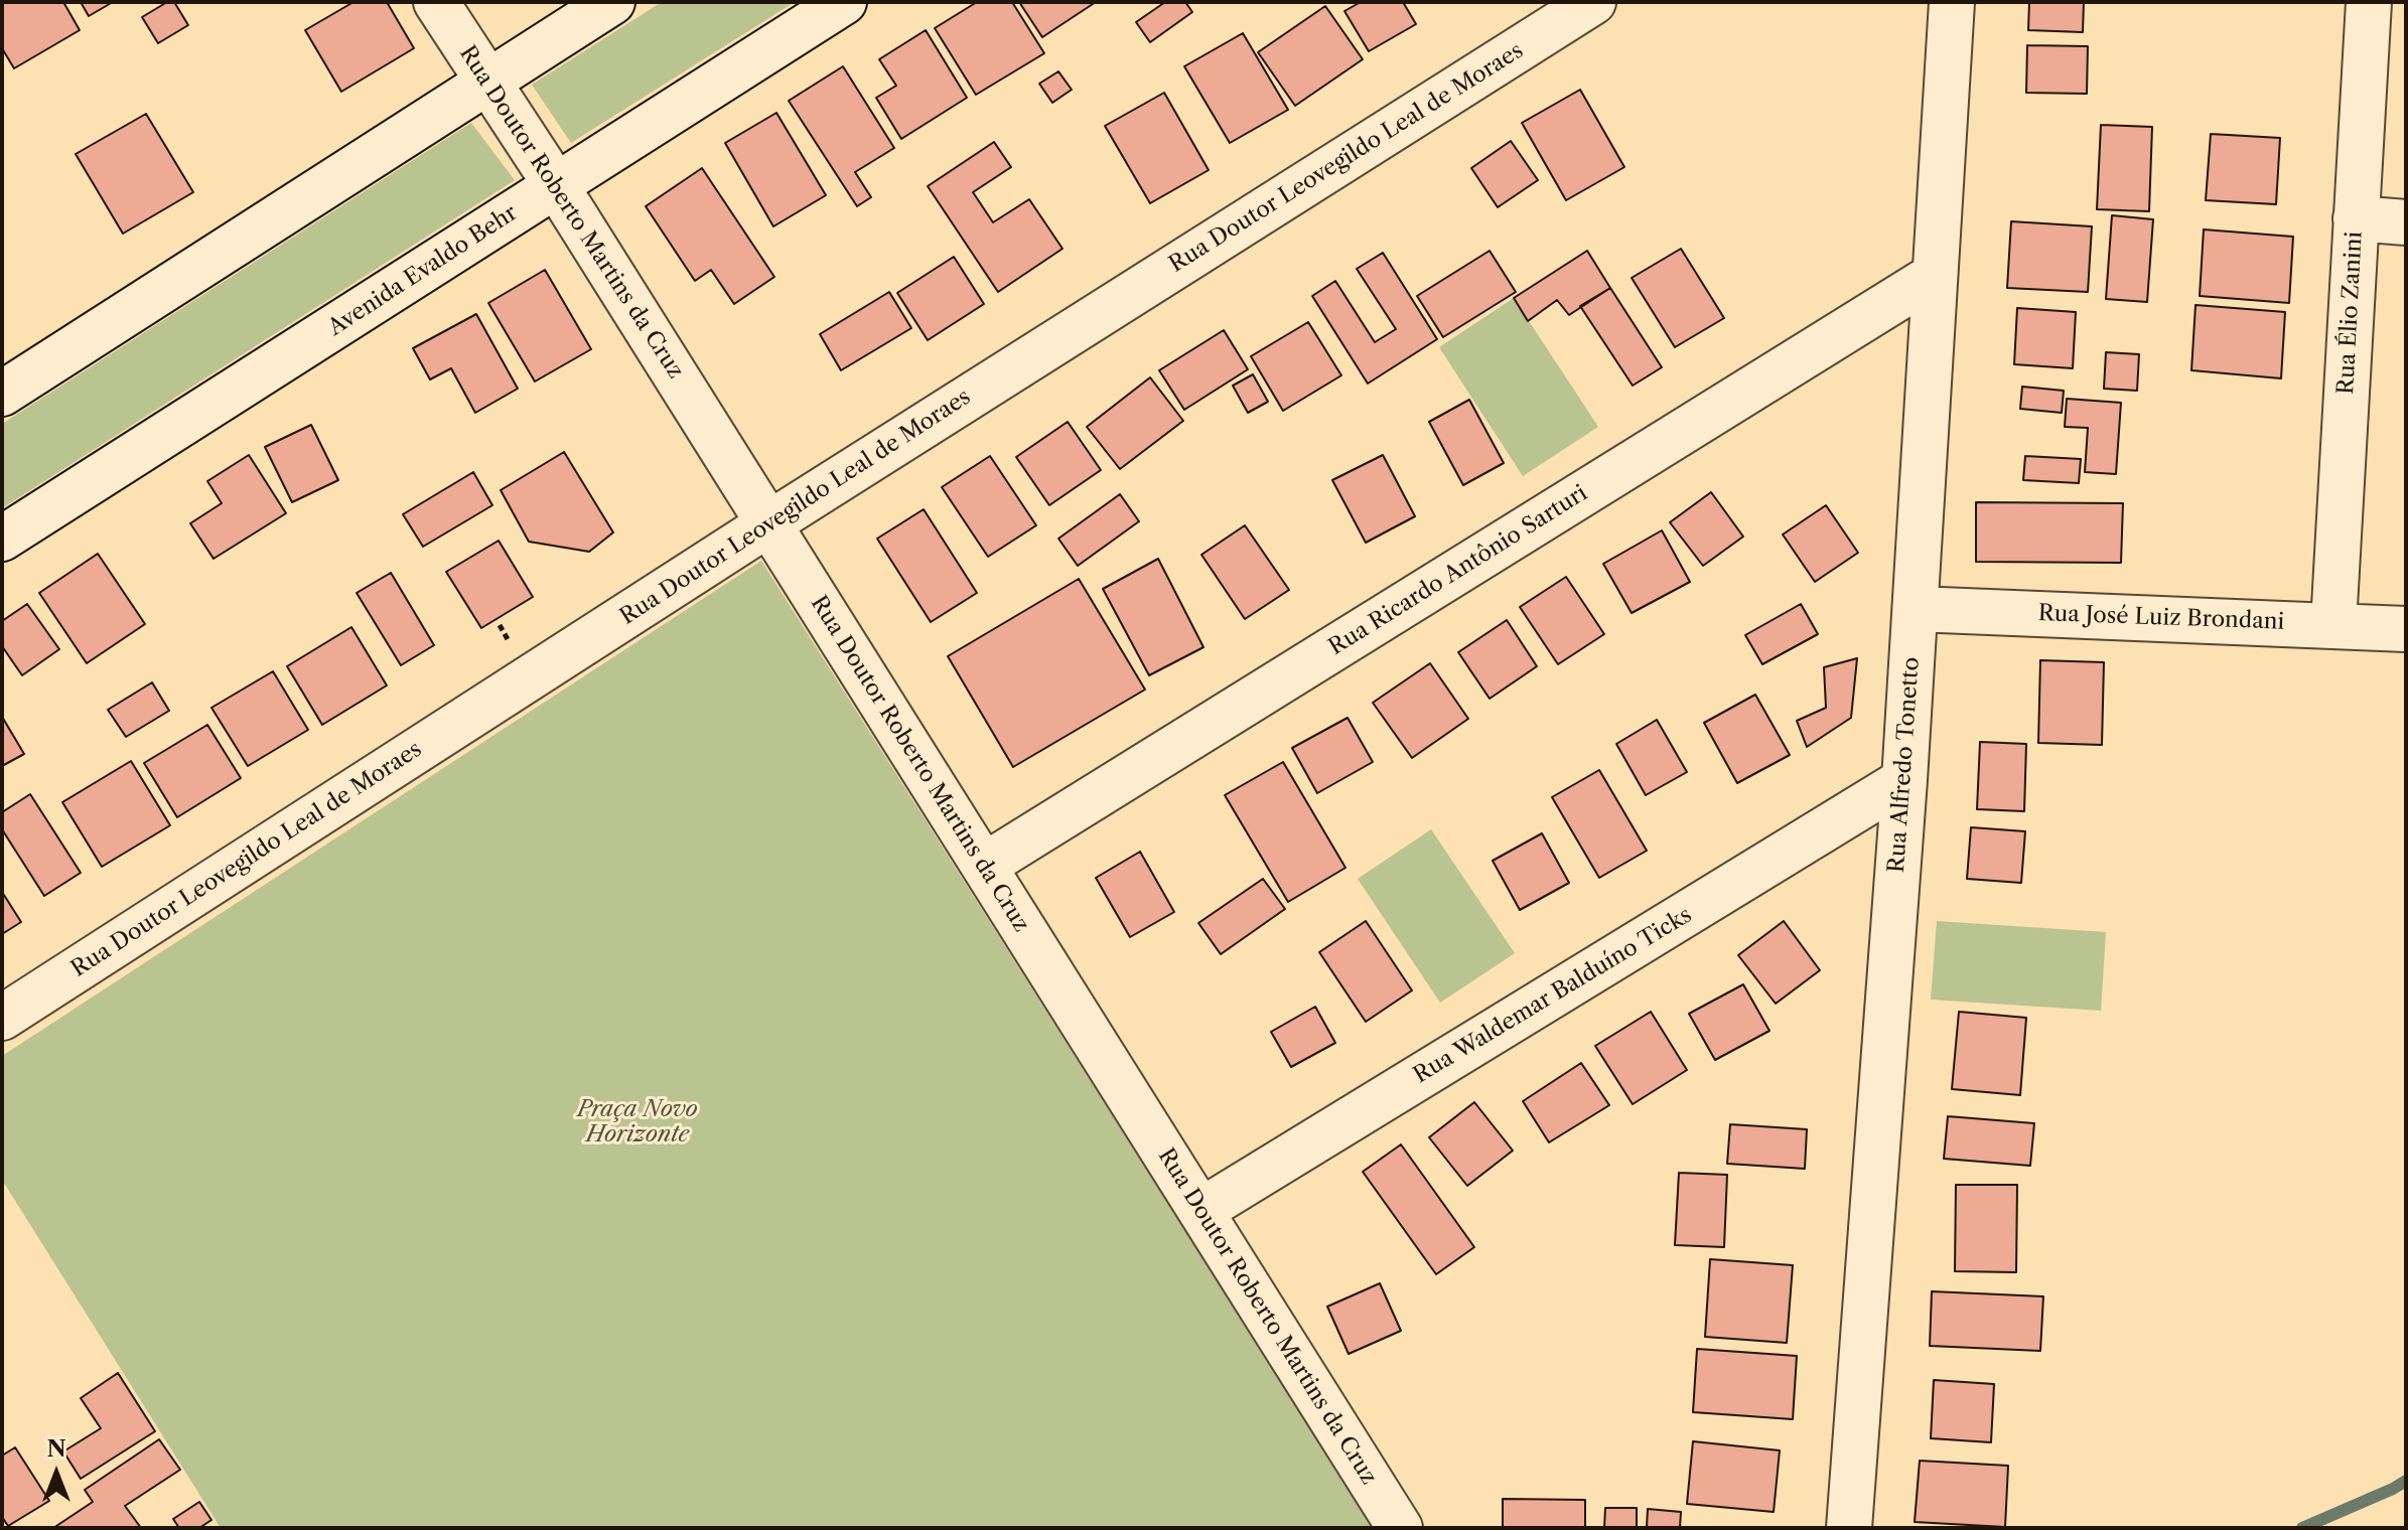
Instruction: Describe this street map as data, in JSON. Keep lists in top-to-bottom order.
{
  "streets": {
    "street": [
      "Rua Doutor Leovegildo Leal de Moraes",
      "Rua Doutor Roberto Martins da Cruz",
      "Avenida Evaldo Behr",
      "Rua Élio Zanini",
      "Rua Ricardo Antônio Sarturi",
      "Rua José Luiz Brondani",
      "Rua Alfredo Tonetto",
      "Rua Waldemar Balduíno Ticks"
    ]
  },
  "crossings": [
    ["Rua Doutor Leovegildo Leal de Moraes", "Rua Doutor Roberto Martins da Cruz"],
    ["Rua Doutor Roberto Martins da Cruz", "Avenida Evaldo Behr"],
    ["Rua Doutor Roberto Martins da Cruz", "Rua Ricardo Antônio Sarturi"],
    ["Rua Doutor Roberto Martins da Cruz", "Rua Waldemar Balduíno Ticks"],
    ["Rua Élio Zanini", "Rua José Luiz Brondani"],
    ["Rua Ricardo Antônio Sarturi", "Rua Alfredo Tonetto"],
    ["Rua José Luiz Brondani", "Rua Alfredo Tonetto"],
    ["Rua Alfredo Tonetto", "Rua Waldemar Balduíno Ticks"]
  ],
  "parks": ["Praça Novo Horizonte"],
  "north": "top"
}
